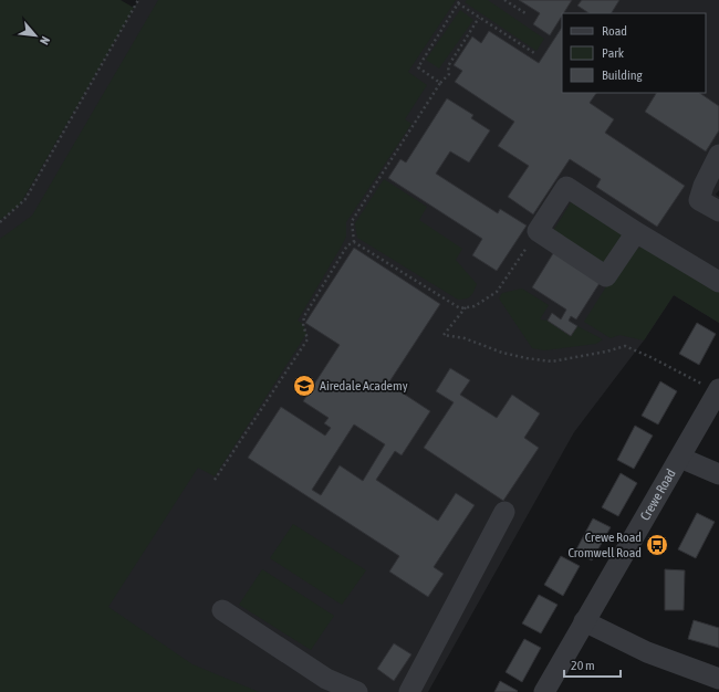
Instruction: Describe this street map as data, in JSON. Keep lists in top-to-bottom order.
{
  "streets": {
    "street": ["Crewe Road"]
  },
  "places": {
    "school or university": ["Airedale Academy"],
    "bus stop": ["Crewe Road Cromwell Road"]
  },
  "legend": ["Road", "Park", "Building"],
  "scale_bar": "20 m",
  "north": "bottom right"
}
